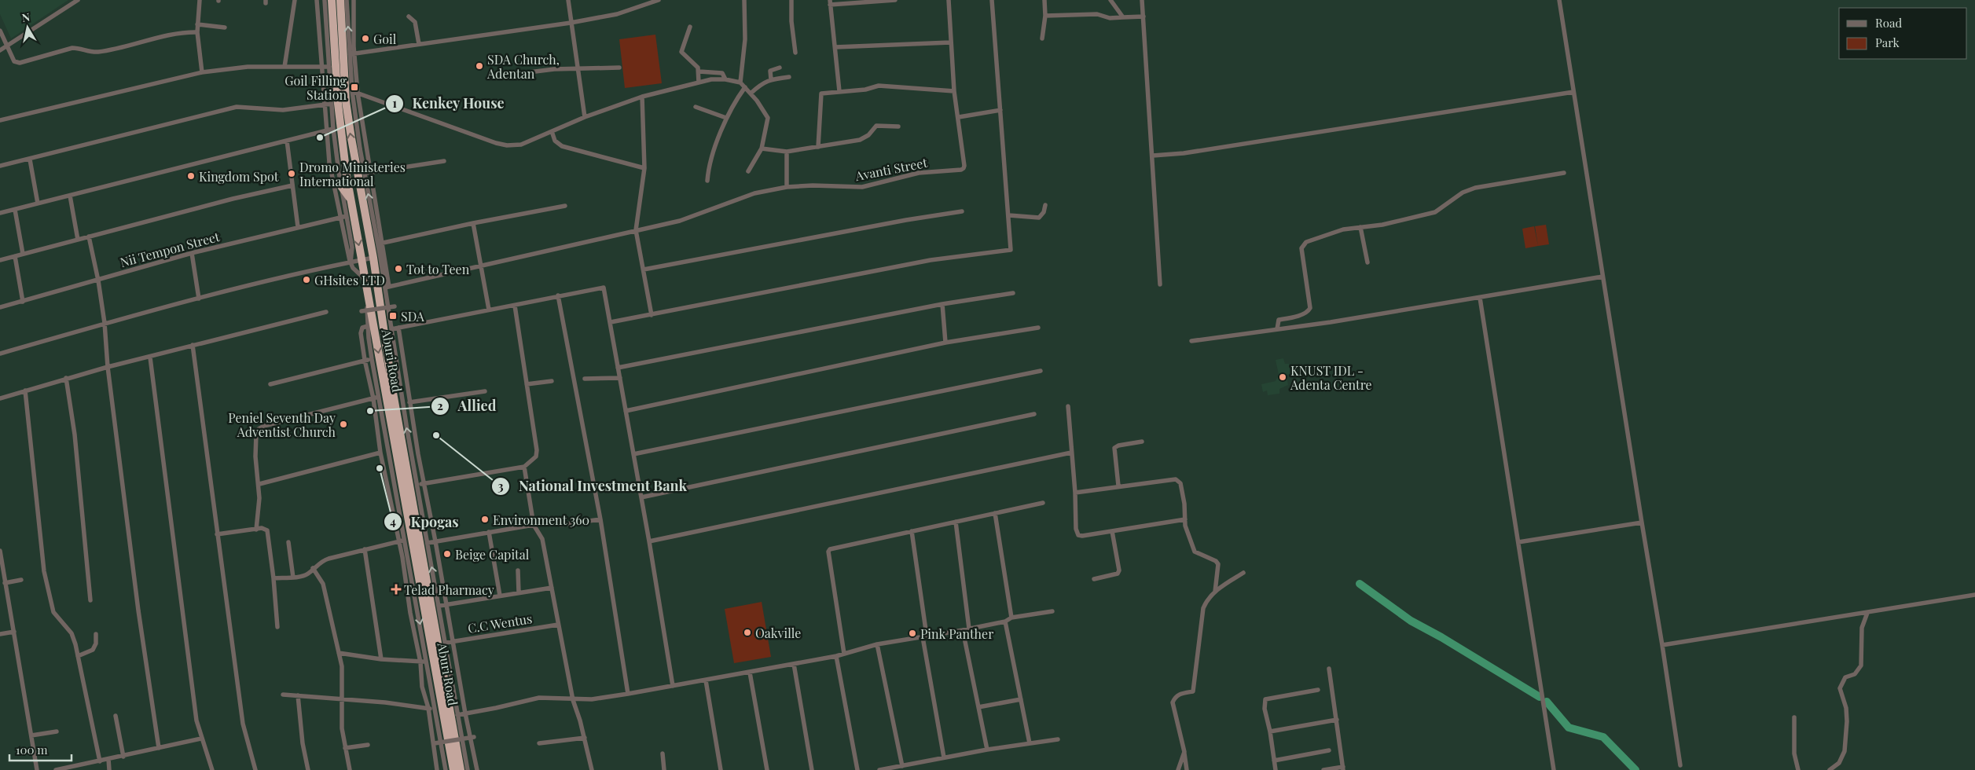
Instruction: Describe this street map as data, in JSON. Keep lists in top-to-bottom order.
{
  "streets": {
    "highway": ["Aburi Road"],
    "street": ["Avanti Street", "Nii Tempon Street", "C.C Wentus"]
  },
  "places": {
    "other": [
      "Goil",
      "SDA Church, Adentan",
      "Kenkey House",
      "Dromo Ministeries International",
      "Kingdom Spot",
      "Tot to Teen",
      "GHsites LTD",
      "KNUST IDL - Adenta Centre",
      "Allied",
      "Peniel Seventh Day Adventist Church",
      "National Investment Bank",
      "Kpogas",
      "Environment 360",
      "Beige Capital",
      "Oakville",
      "Pink Panther"
    ],
    "transit": ["Goil Filling Station", "SDA"],
    "health": ["Telad Pharmacy"]
  },
  "legend": ["Road", "Park"],
  "scale_bar": "100 m",
  "north": "top"
}
